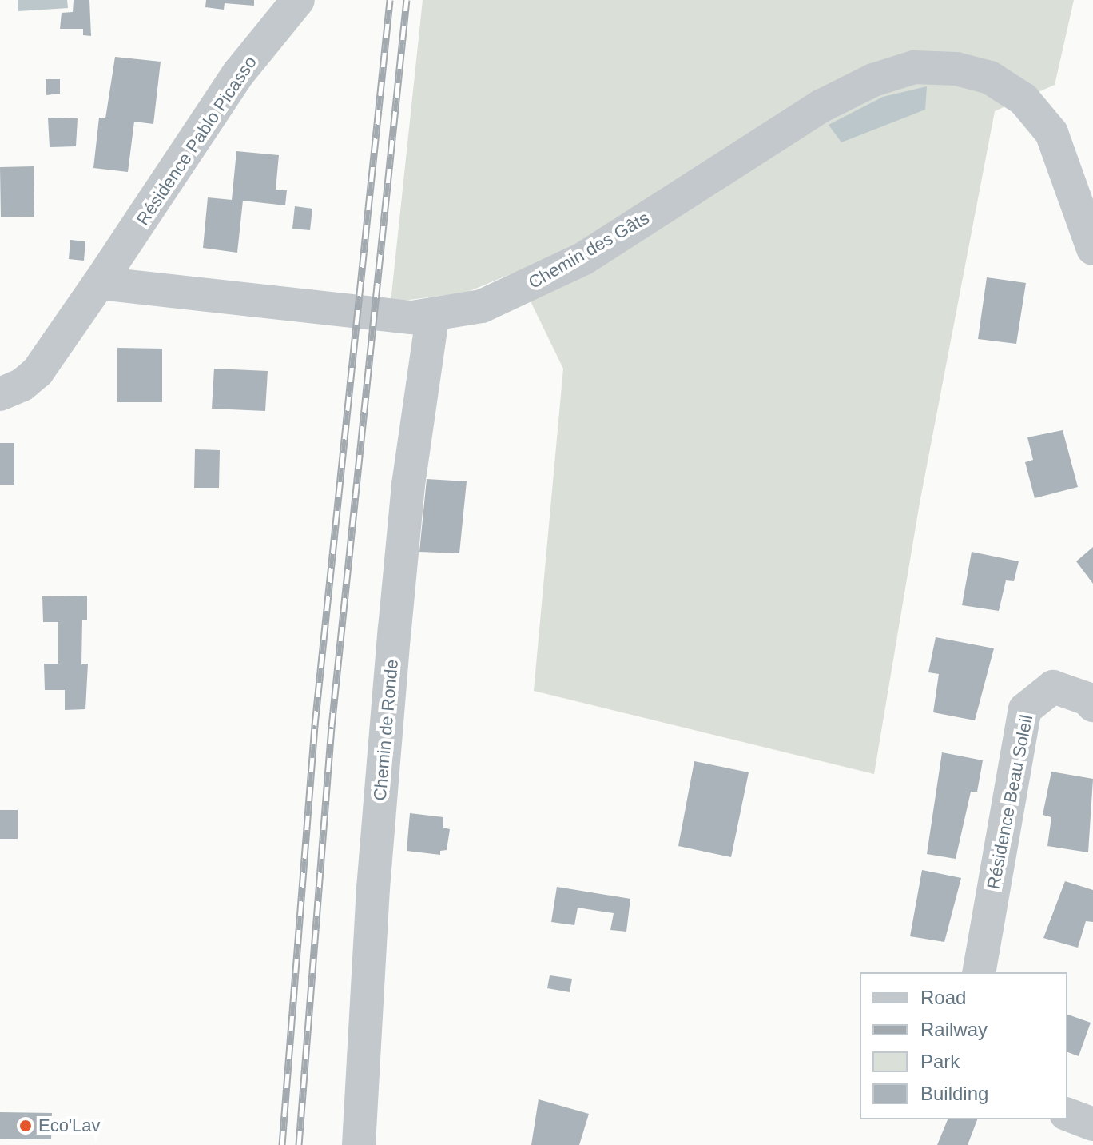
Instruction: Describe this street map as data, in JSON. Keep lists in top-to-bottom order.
{
  "streets": {
    "street": [
      "Résidence Pablo Picasso",
      "Chemin des Gâts",
      "Chemin de Ronde",
      "Résidence Beau Soleil"
    ]
  },
  "crossings": [
    ["Résidence Pablo Picasso", "Chemin des Gâts"],
    ["Chemin des Gâts", "Chemin de Ronde"]
  ],
  "places": ["Eco'Lav"],
  "legend": [
    "Road",
    "Railway",
    "Park",
    "Building"
  ]
}
